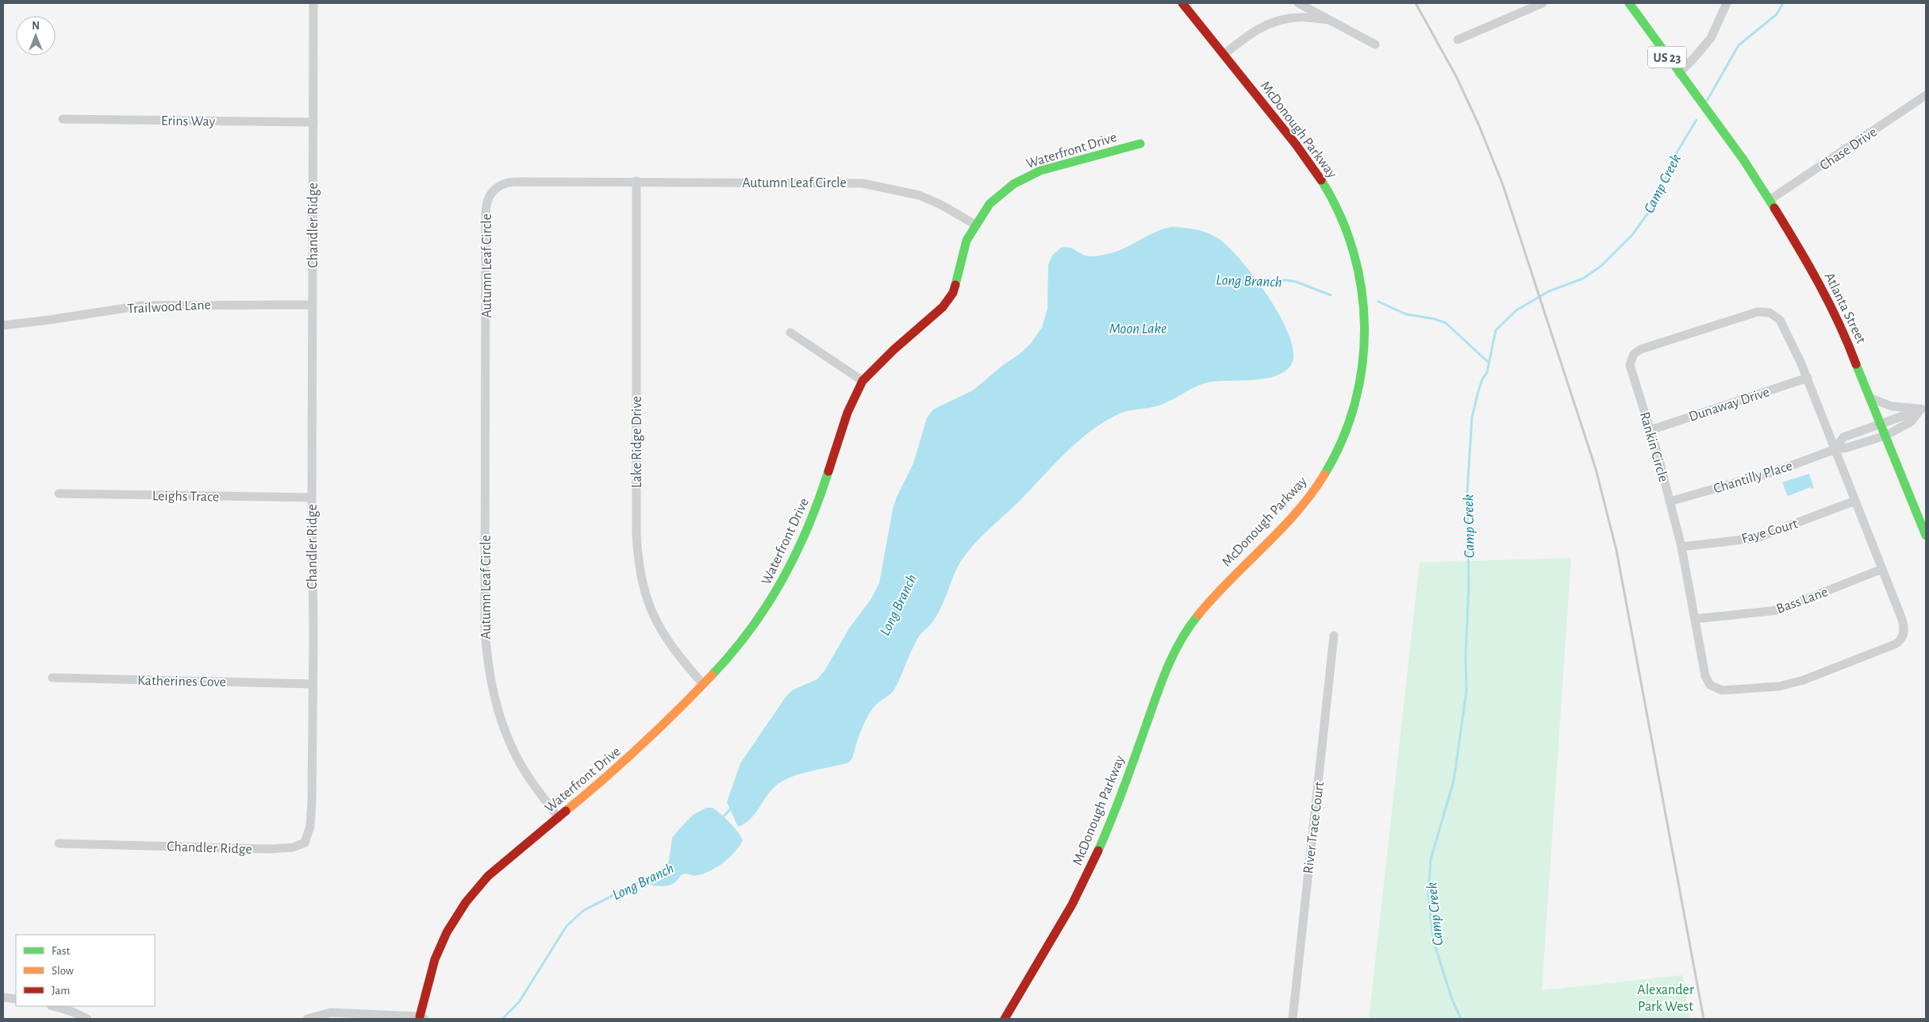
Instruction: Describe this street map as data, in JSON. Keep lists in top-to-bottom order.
{
  "streets": {
    "street": [
      "US 23",
      "Erins Way",
      "McDonough Parkway",
      "Chase Drive",
      "Waterfront Drive",
      "Autumn Leaf Circle",
      "Chandler Ridge",
      "Trailwood Lane",
      "Atlanta Street",
      "Dunaway Drive",
      "Lake Ridge Drive",
      "Rankin Circle",
      "Chantilly Place",
      "Leighs Trace",
      "Faye Court",
      "Bass Lane",
      "Katherines Cove",
      "River Trace Court"
    ]
  },
  "crossings": [
    ["US 23", "Atlanta Street"],
    ["Erins Way", "Chandler Ridge"],
    ["Chase Drive", "Atlanta Street"],
    ["Waterfront Drive", "Autumn Leaf Circle"],
    ["Waterfront Drive", "Lake Ridge Drive"],
    ["Autumn Leaf Circle", "Lake Ridge Drive"],
    ["Chandler Ridge", "Trailwood Lane"],
    ["Chandler Ridge", "Leighs Trace"],
    ["Chandler Ridge", "Katherines Cove"],
    ["Atlanta Street", "Chantilly Place"],
    ["Dunaway Drive", "Rankin Circle"],
    ["Rankin Circle", "Chantilly Place"],
    ["Rankin Circle", "Faye Court"],
    ["Rankin Circle", "Bass Lane"]
  ],
  "water": ["Camp Creek", "Long Branch", "Moon Lake"],
  "parks": ["Alexander Park West"],
  "legend": ["Fast", "Slow", "Jam"],
  "north": "top"
}
